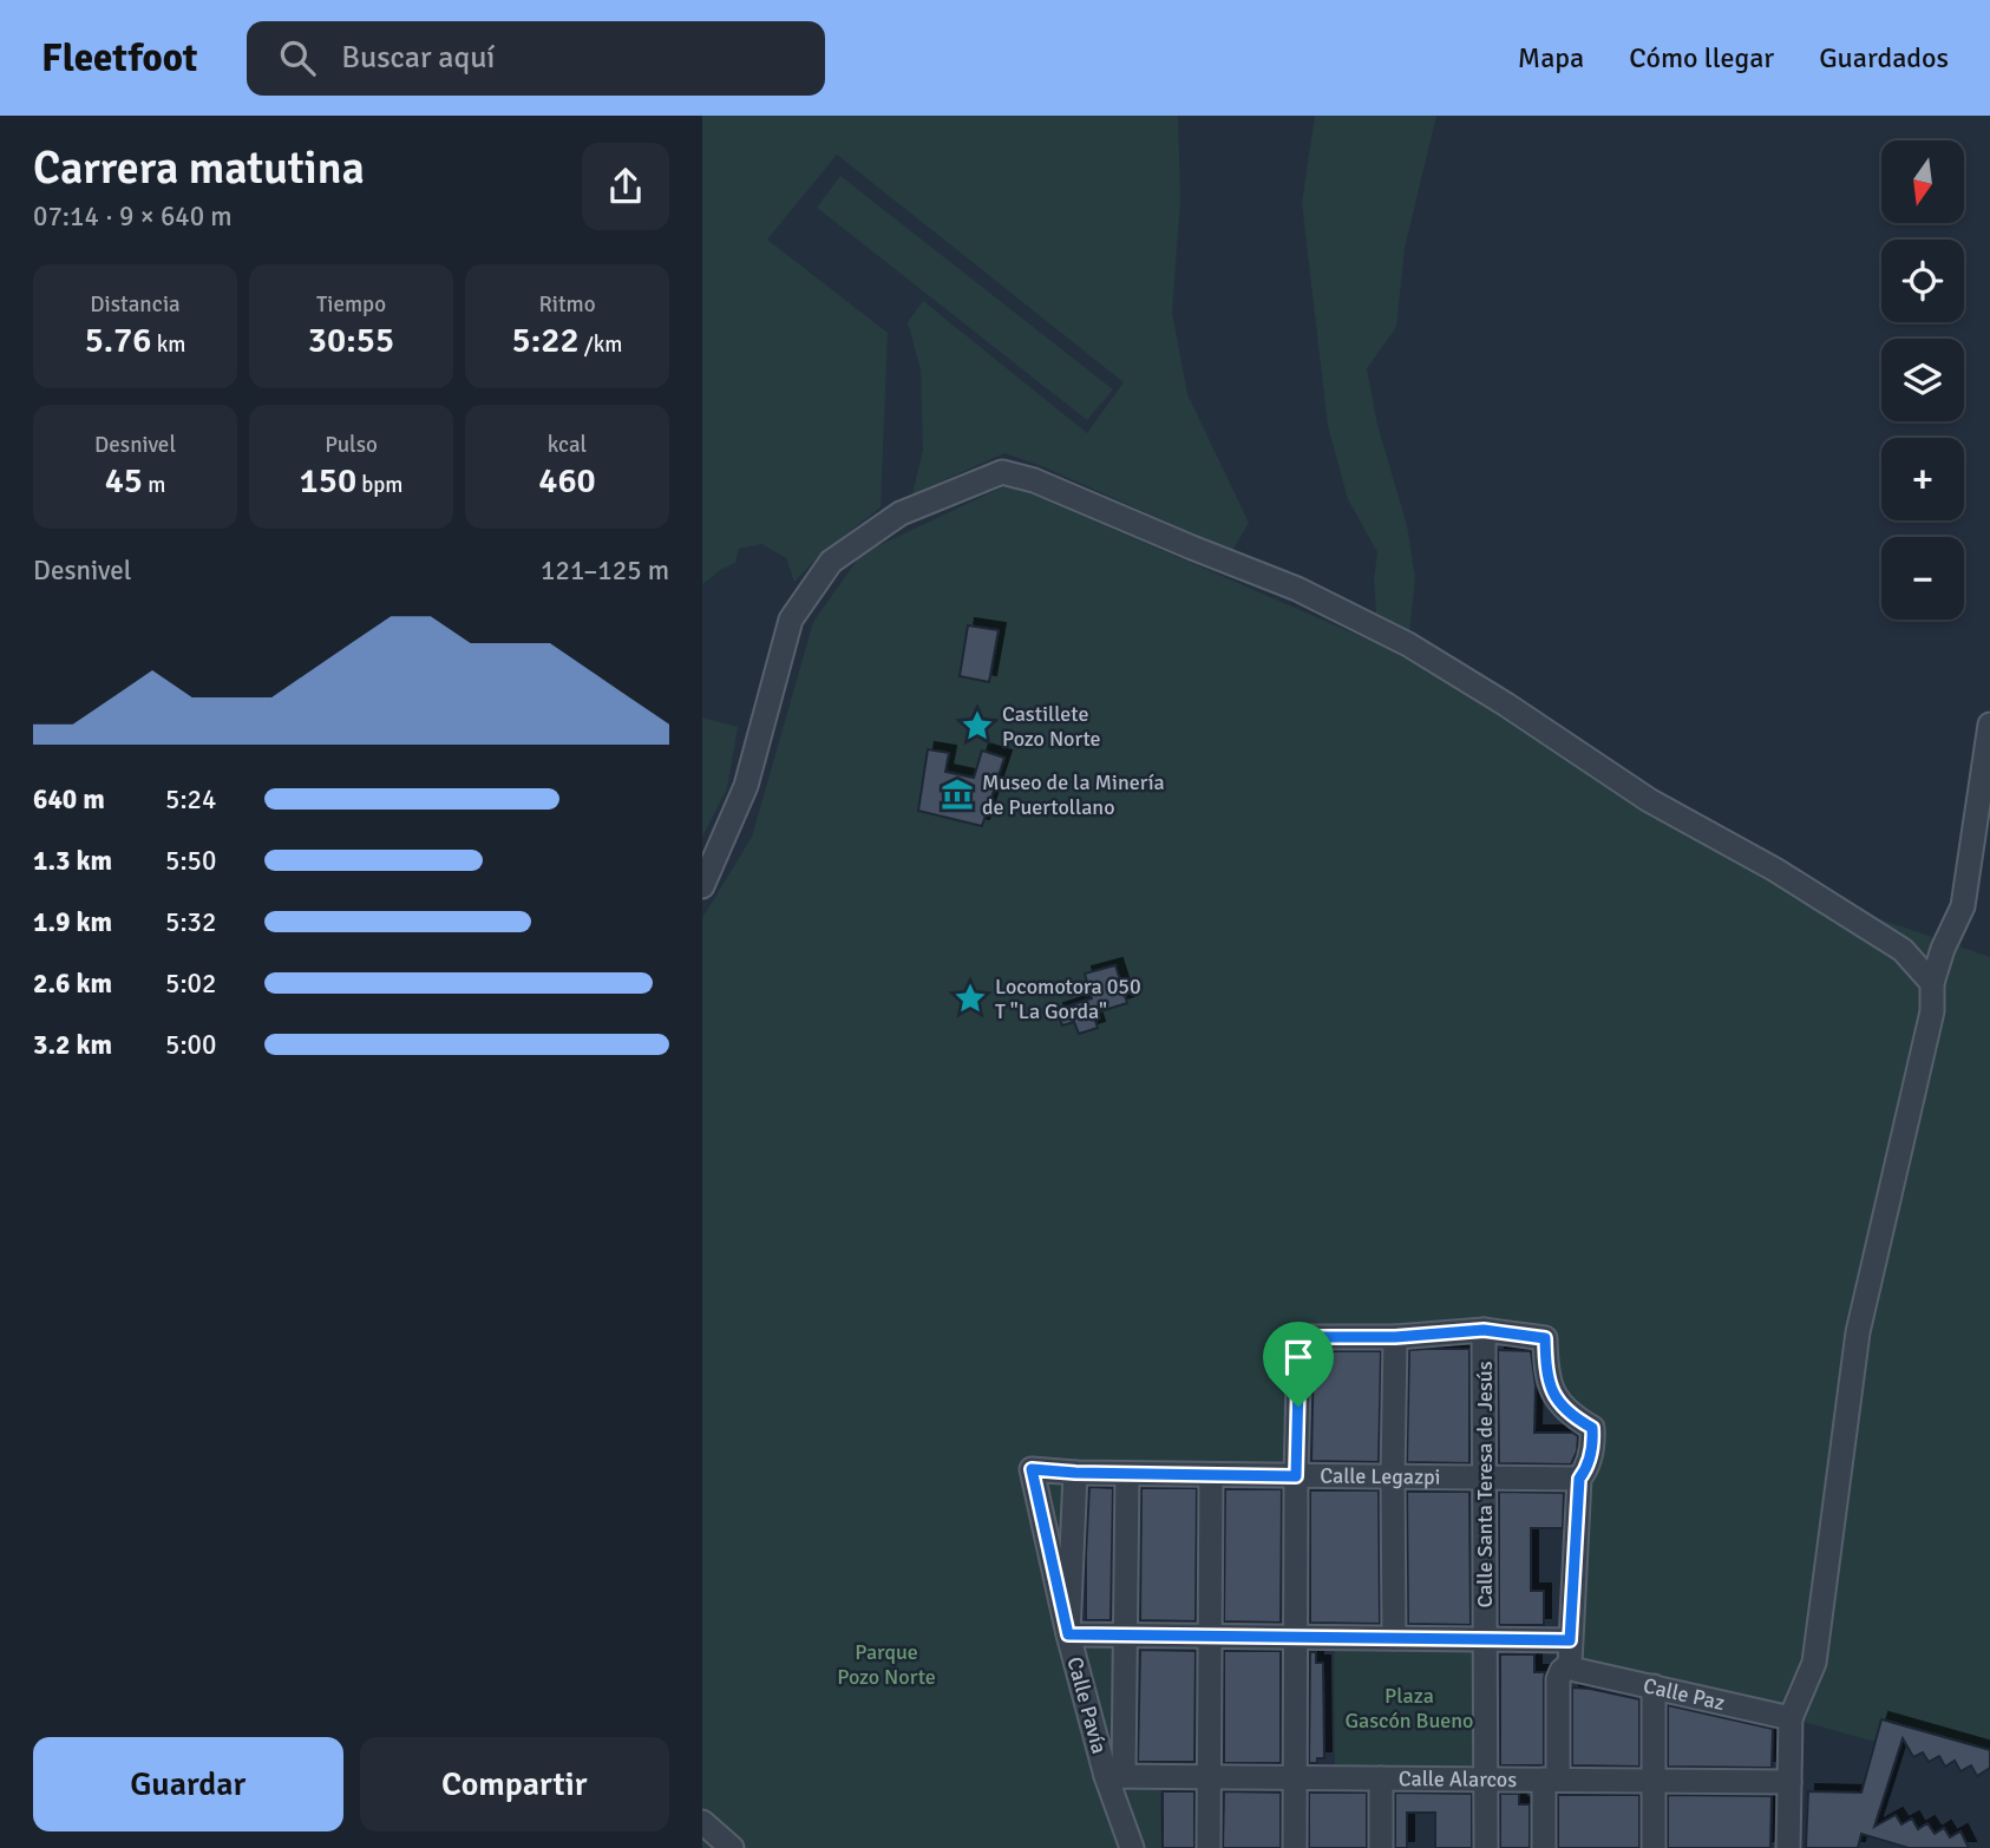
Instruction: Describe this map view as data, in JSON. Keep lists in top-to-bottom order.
{
  "streets": {
    "street": [
      "Calle Legazpi",
      "Calle Santa Teresa de Jesús",
      "Calle Paz",
      "Calle Pavía",
      "Calle Alarcos"
    ]
  },
  "crossings": [
    ["Calle Legazpi", "Calle Santa Teresa de Jesús"],
    ["Calle Legazpi", "Calle Pavía"],
    ["Calle Santa Teresa de Jesús", "Calle Alarcos"],
    ["Calle Pavía", "Calle Alarcos"]
  ],
  "parks": ["Parque Pozo Norte", "Plaza Gascón Bueno"],
  "places": {
    "place": ["Castillete Pozo Norte", "Locomotora 050 T \"La Gorda\""],
    "museum": ["Museo de la Minería de Puertollano"]
  },
  "north": "bottom",
  "page": {
    "header": "Fleetfoot",
    "search": "Buscar aquí",
    "nav": ["Mapa", "Cómo llegar", "Guardados"],
    "heading": ["Carrera matutina", "07:14 · 9 × 640 m"],
    "map_buttons": ["+", "−"],
    "stats": [
      ["Distancia", "5.76 km"],
      ["Tiempo", "30:55"],
      ["Ritmo", "5:22 /km"],
      ["Desnivel", "45 m"],
      ["Pulso", "150 bpm"],
      ["kcal", "460"]
    ],
    "chart": ["Desnivel", "121–125 m"],
    "list": [
      {
        "name": "640 m",
        "note": "5:24"
      },
      {
        "name": "1.3 km",
        "note": "5:50"
      },
      {
        "name": "1.9 km",
        "note": "5:32"
      },
      {
        "name": "2.6 km",
        "note": "5:02"
      },
      {
        "name": "3.2 km",
        "note": "5:00"
      }
    ],
    "buttons": ["Guardar", "Compartir"]
  }
}
